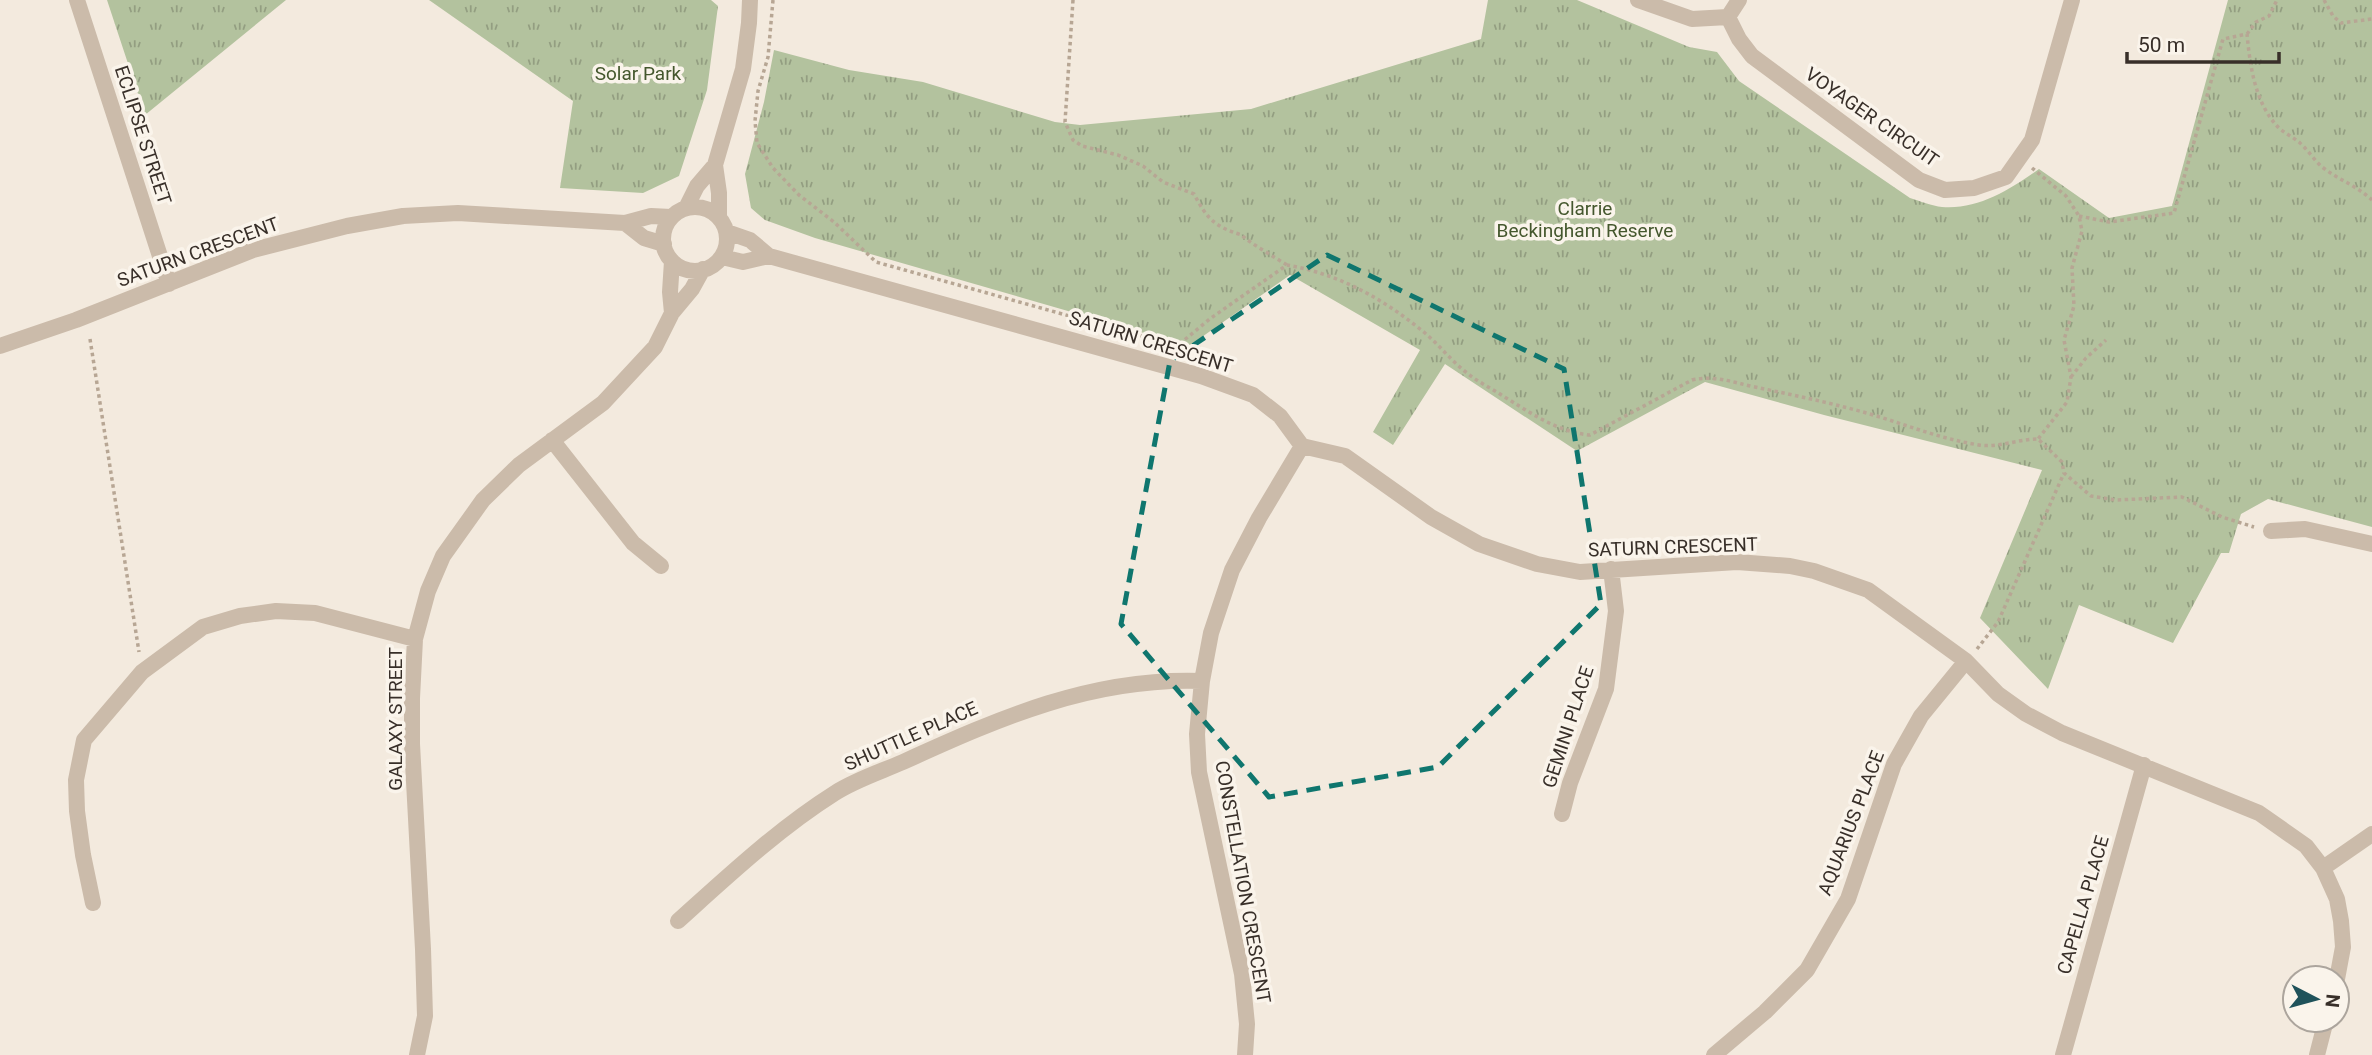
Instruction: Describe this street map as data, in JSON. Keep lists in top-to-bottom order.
{
  "streets": {
    "street": [
      "VOYAGER CIRCUIT",
      "ECLIPSE STREET",
      "SATURN CRESCENT",
      "GALAXY STREET",
      "GEMINI PLACE",
      "SHUTTLE PLACE",
      "AQUARIUS PLACE",
      "CONSTELLATION CRESCENT",
      "CAPELLA PLACE"
    ]
  },
  "crossings": [
    ["ECLIPSE STREET", "SATURN CRESCENT"],
    ["SATURN CRESCENT", "GALAXY STREET"],
    ["SATURN CRESCENT", "GEMINI PLACE"],
    ["SATURN CRESCENT", "AQUARIUS PLACE"],
    ["SATURN CRESCENT", "CONSTELLATION CRESCENT"],
    ["SATURN CRESCENT", "CAPELLA PLACE"],
    ["SHUTTLE PLACE", "CONSTELLATION CRESCENT"]
  ],
  "parks": ["Solar Park", "Clarrie Beckingham Reserve"],
  "scale_bar": "50 m",
  "north": "right"
}
